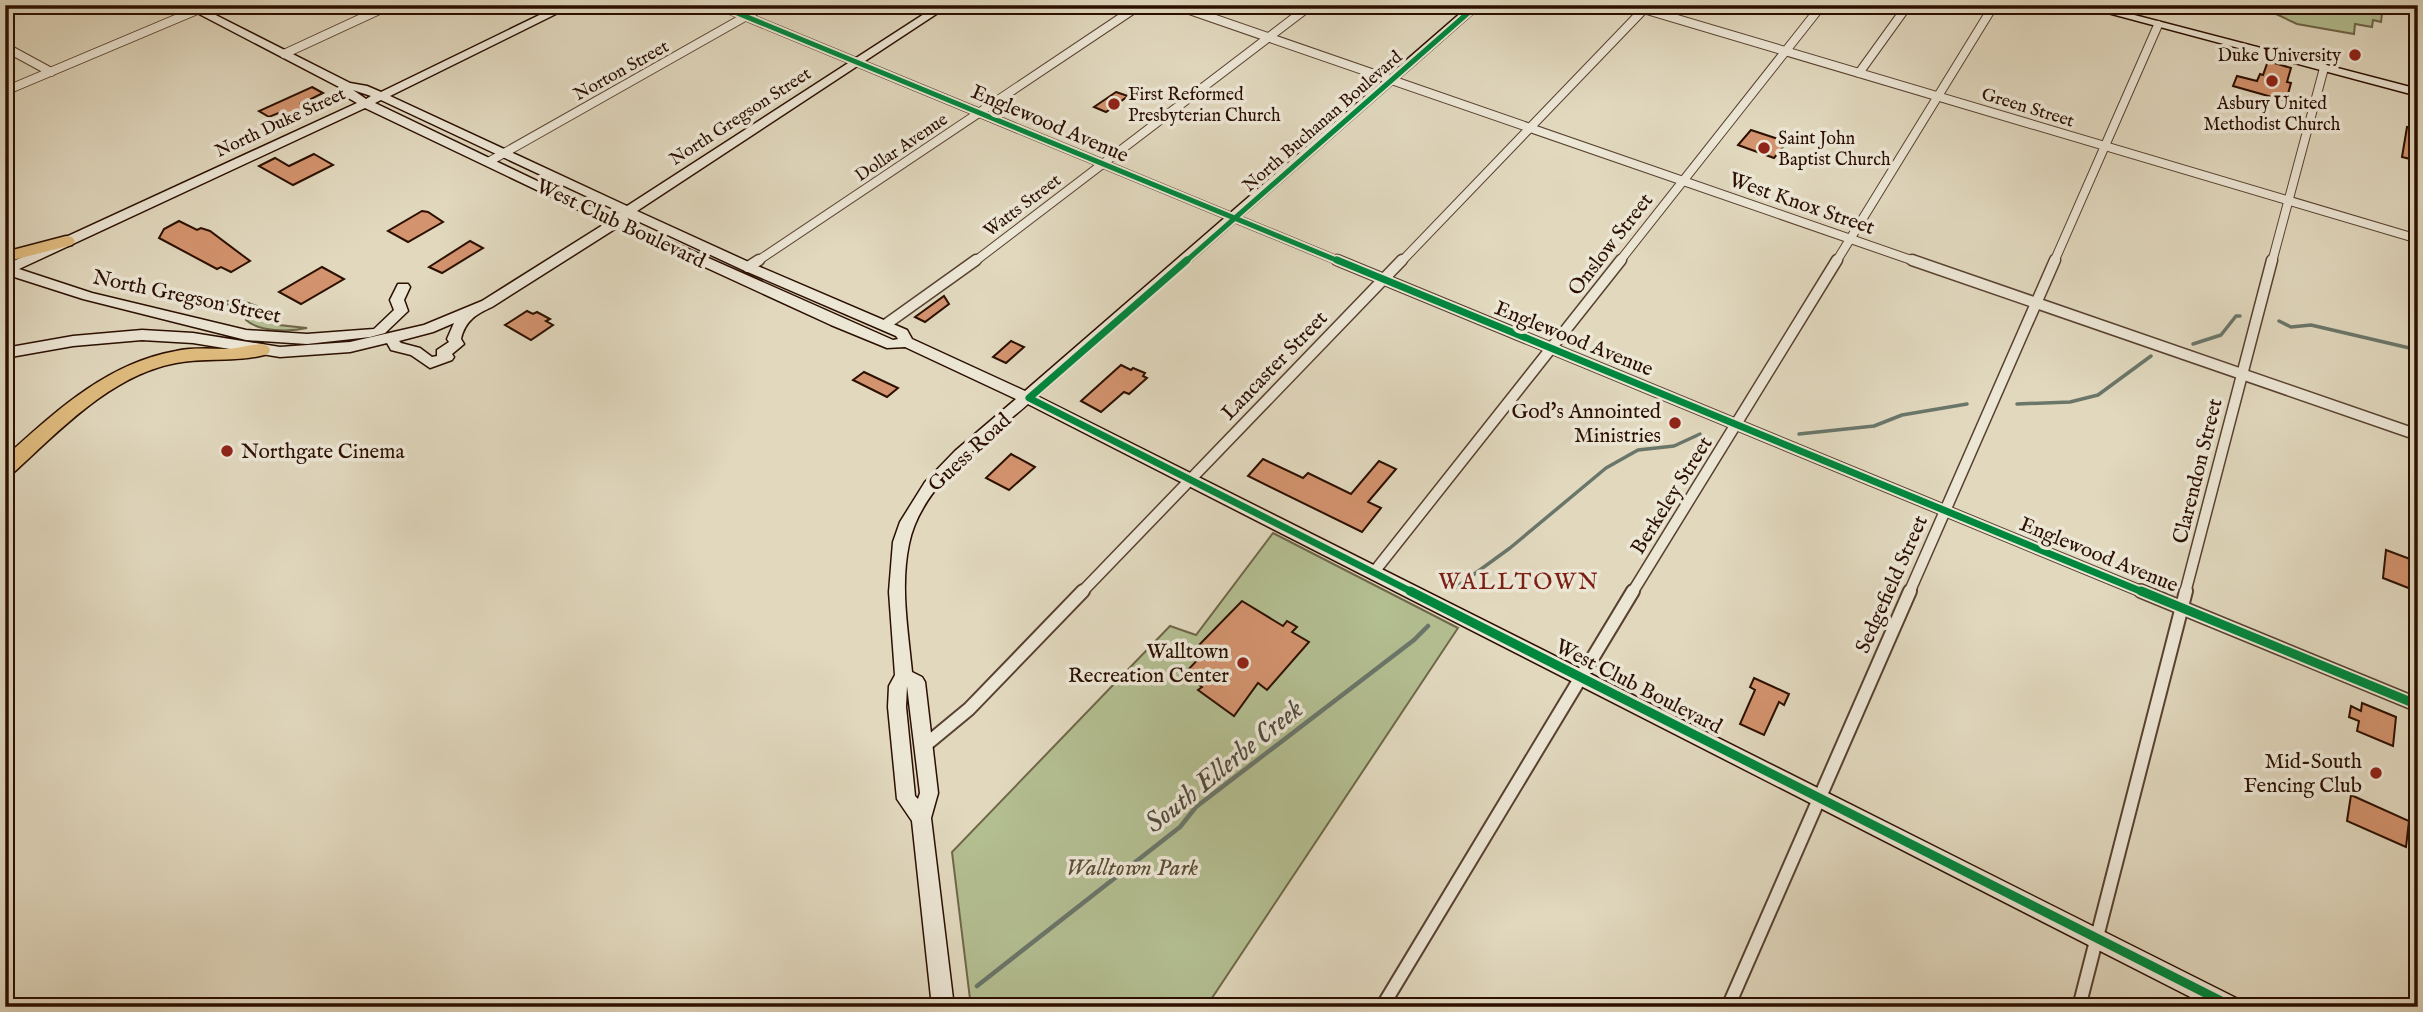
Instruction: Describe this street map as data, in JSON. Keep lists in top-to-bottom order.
{
  "streets": {
    "main road": [
      "North Gregson Street",
      "North Buchanan Boulevard",
      "North Duke Street",
      "West Club Boulevard",
      "Guess Road"
    ],
    "street": [
      "Norton Street",
      "Green Street",
      "Englewood Avenue",
      "Dollar Avenue",
      "West Knox Street",
      "Watts Street",
      "Onslow Street",
      "Lancaster Street",
      "Clarendon Street",
      "Berkeley Street",
      "Sedgefield Street"
    ]
  },
  "crossings": [
    ["Norton Street", "Englewood Avenue"],
    ["Norton Street", "West Club Boulevard"],
    ["Green Street", "Onslow Street"],
    ["Green Street", "Lancaster Street"],
    ["Green Street", "Clarendon Street"],
    ["Green Street", "Berkeley Street"],
    ["Green Street", "Sedgefield Street"],
    ["North Gregson Street", "Englewood Avenue"],
    ["North Gregson Street", "West Club Boulevard"],
    ["North Buchanan Boulevard", "Englewood Avenue"],
    ["North Buchanan Boulevard", "West Knox Street"],
    ["North Buchanan Boulevard", "West Club Boulevard"],
    ["North Buchanan Boulevard", "Guess Road"],
    ["North Duke Street", "West Club Boulevard"],
    ["Englewood Avenue", "Dollar Avenue"],
    ["Englewood Avenue", "Watts Street"],
    ["Englewood Avenue", "Onslow Street"],
    ["Englewood Avenue", "Lancaster Street"],
    ["Englewood Avenue", "Clarendon Street"],
    ["Englewood Avenue", "Berkeley Street"],
    ["Englewood Avenue", "Sedgefield Street"],
    ["Dollar Avenue", "West Club Boulevard"],
    ["West Knox Street", "Watts Street"],
    ["West Knox Street", "Onslow Street"],
    ["West Knox Street", "Lancaster Street"],
    ["West Knox Street", "Clarendon Street"],
    ["West Knox Street", "Berkeley Street"],
    ["West Knox Street", "Sedgefield Street"],
    ["Watts Street", "West Club Boulevard"],
    ["West Club Boulevard", "Onslow Street"],
    ["West Club Boulevard", "Lancaster Street"],
    ["West Club Boulevard", "Guess Road"],
    ["West Club Boulevard", "Clarendon Street"],
    ["West Club Boulevard", "Berkeley Street"],
    ["West Club Boulevard", "Sedgefield Street"],
    ["Lancaster Street", "Guess Road"]
  ],
  "districts": ["WALLTOWN"],
  "water": ["South Ellerbe Creek"],
  "parks": ["Walltown Park"],
  "places": [
    "Duke University",
    "Asbury United Methodist Church",
    "First Reformed Presbyterian Church",
    "Saint John Baptist Church",
    "God's Annointed Ministries",
    "Northgate Cinema",
    "Walltown Recreation Center",
    "Mid-South Fencing Club"
  ]
}
